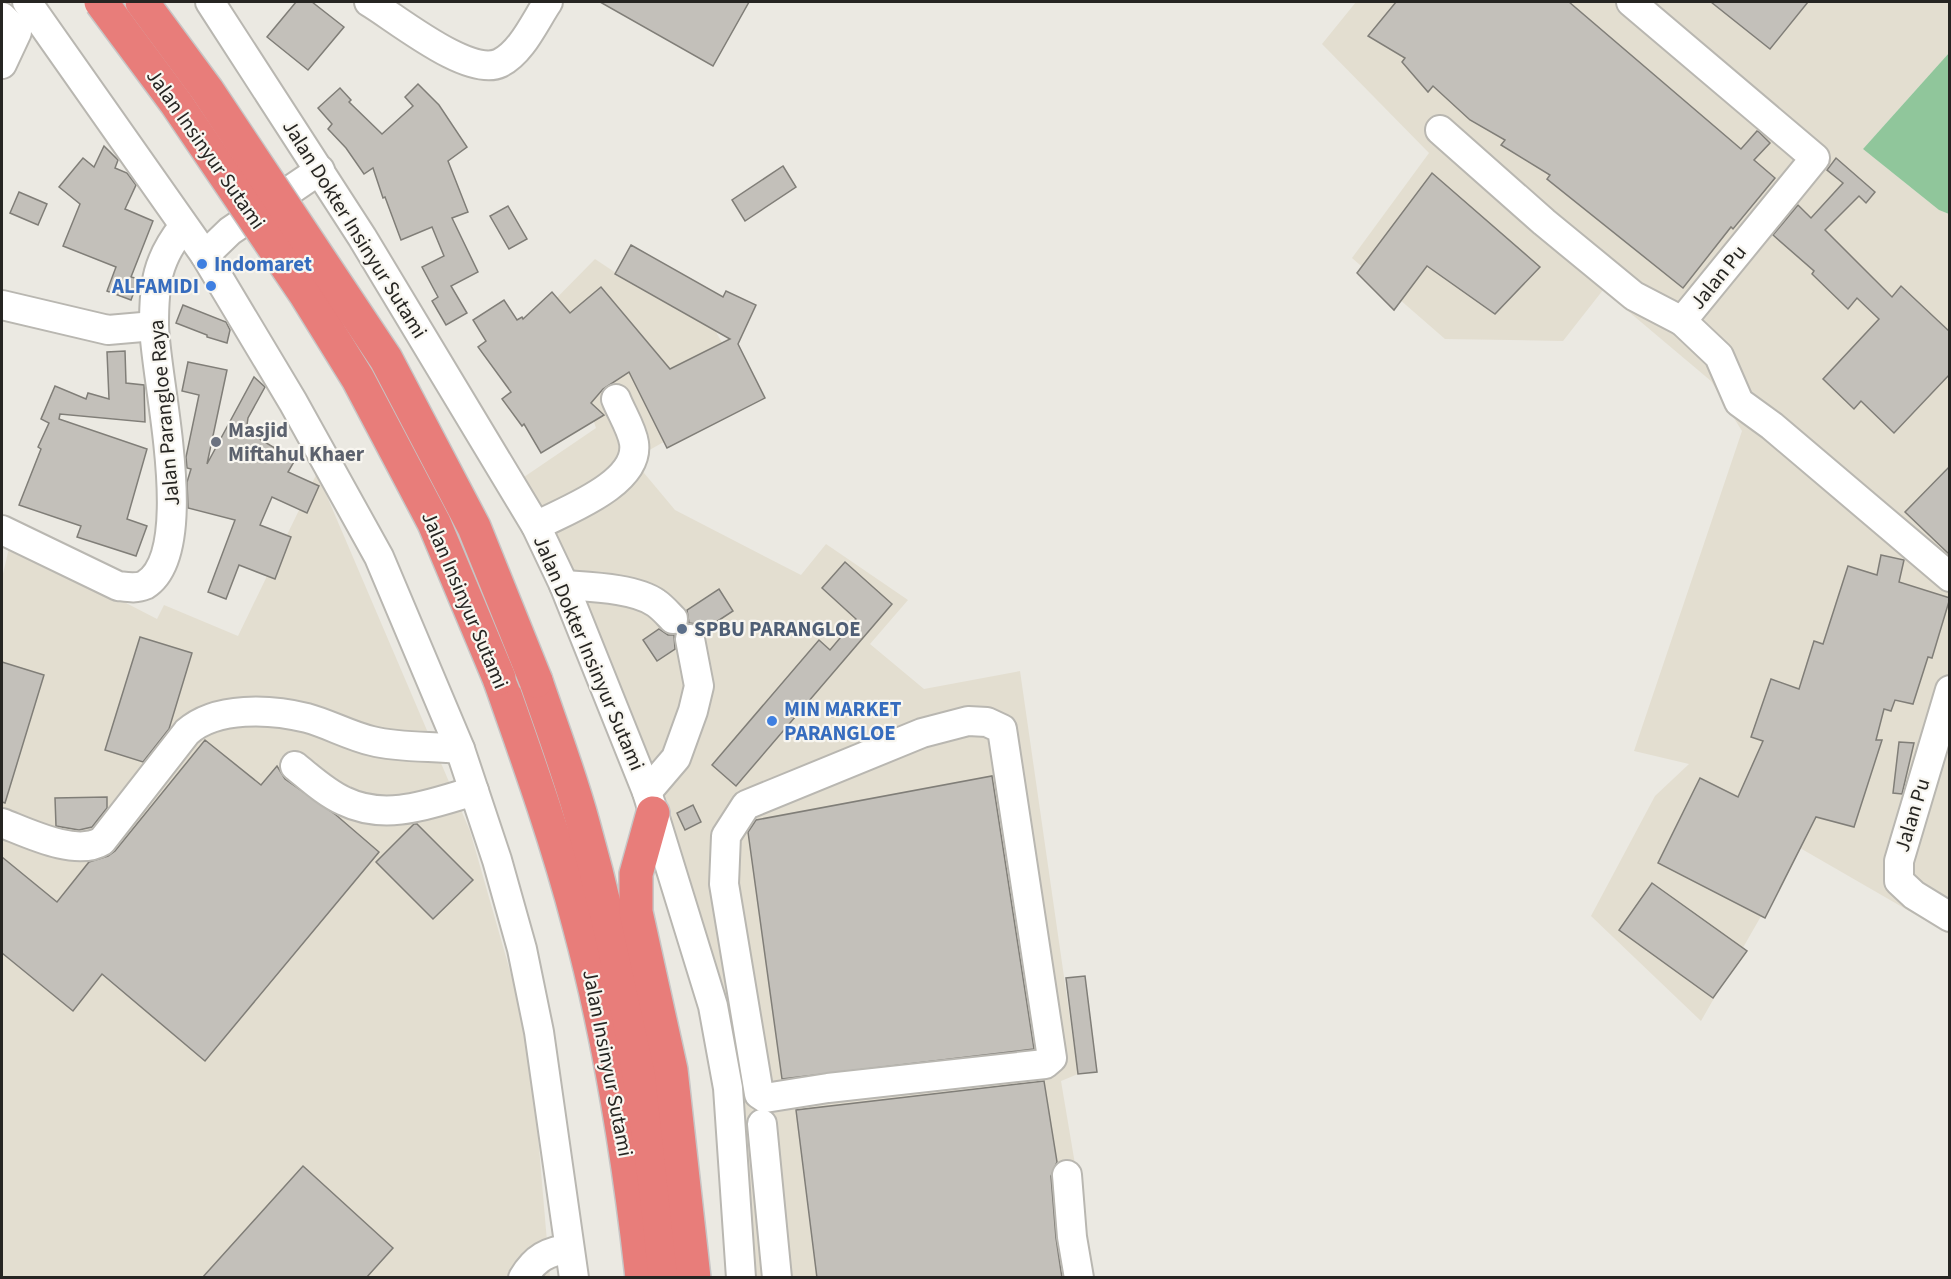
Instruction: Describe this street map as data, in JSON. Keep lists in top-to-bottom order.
{
  "streets": {
    "highway": ["Jalan Insinyur Sutami"],
    "street": ["Jalan Dokter Insinyur Sutami", "Jalan Pu", "Jalan Parangloe Raya"]
  },
  "places": [
    "Indomaret",
    "ALFAMIDI",
    "Masjid Miftahul Khaer",
    "SPBU PARANGLOE",
    "MIN MARKET PARANGLOE"
  ]
}
